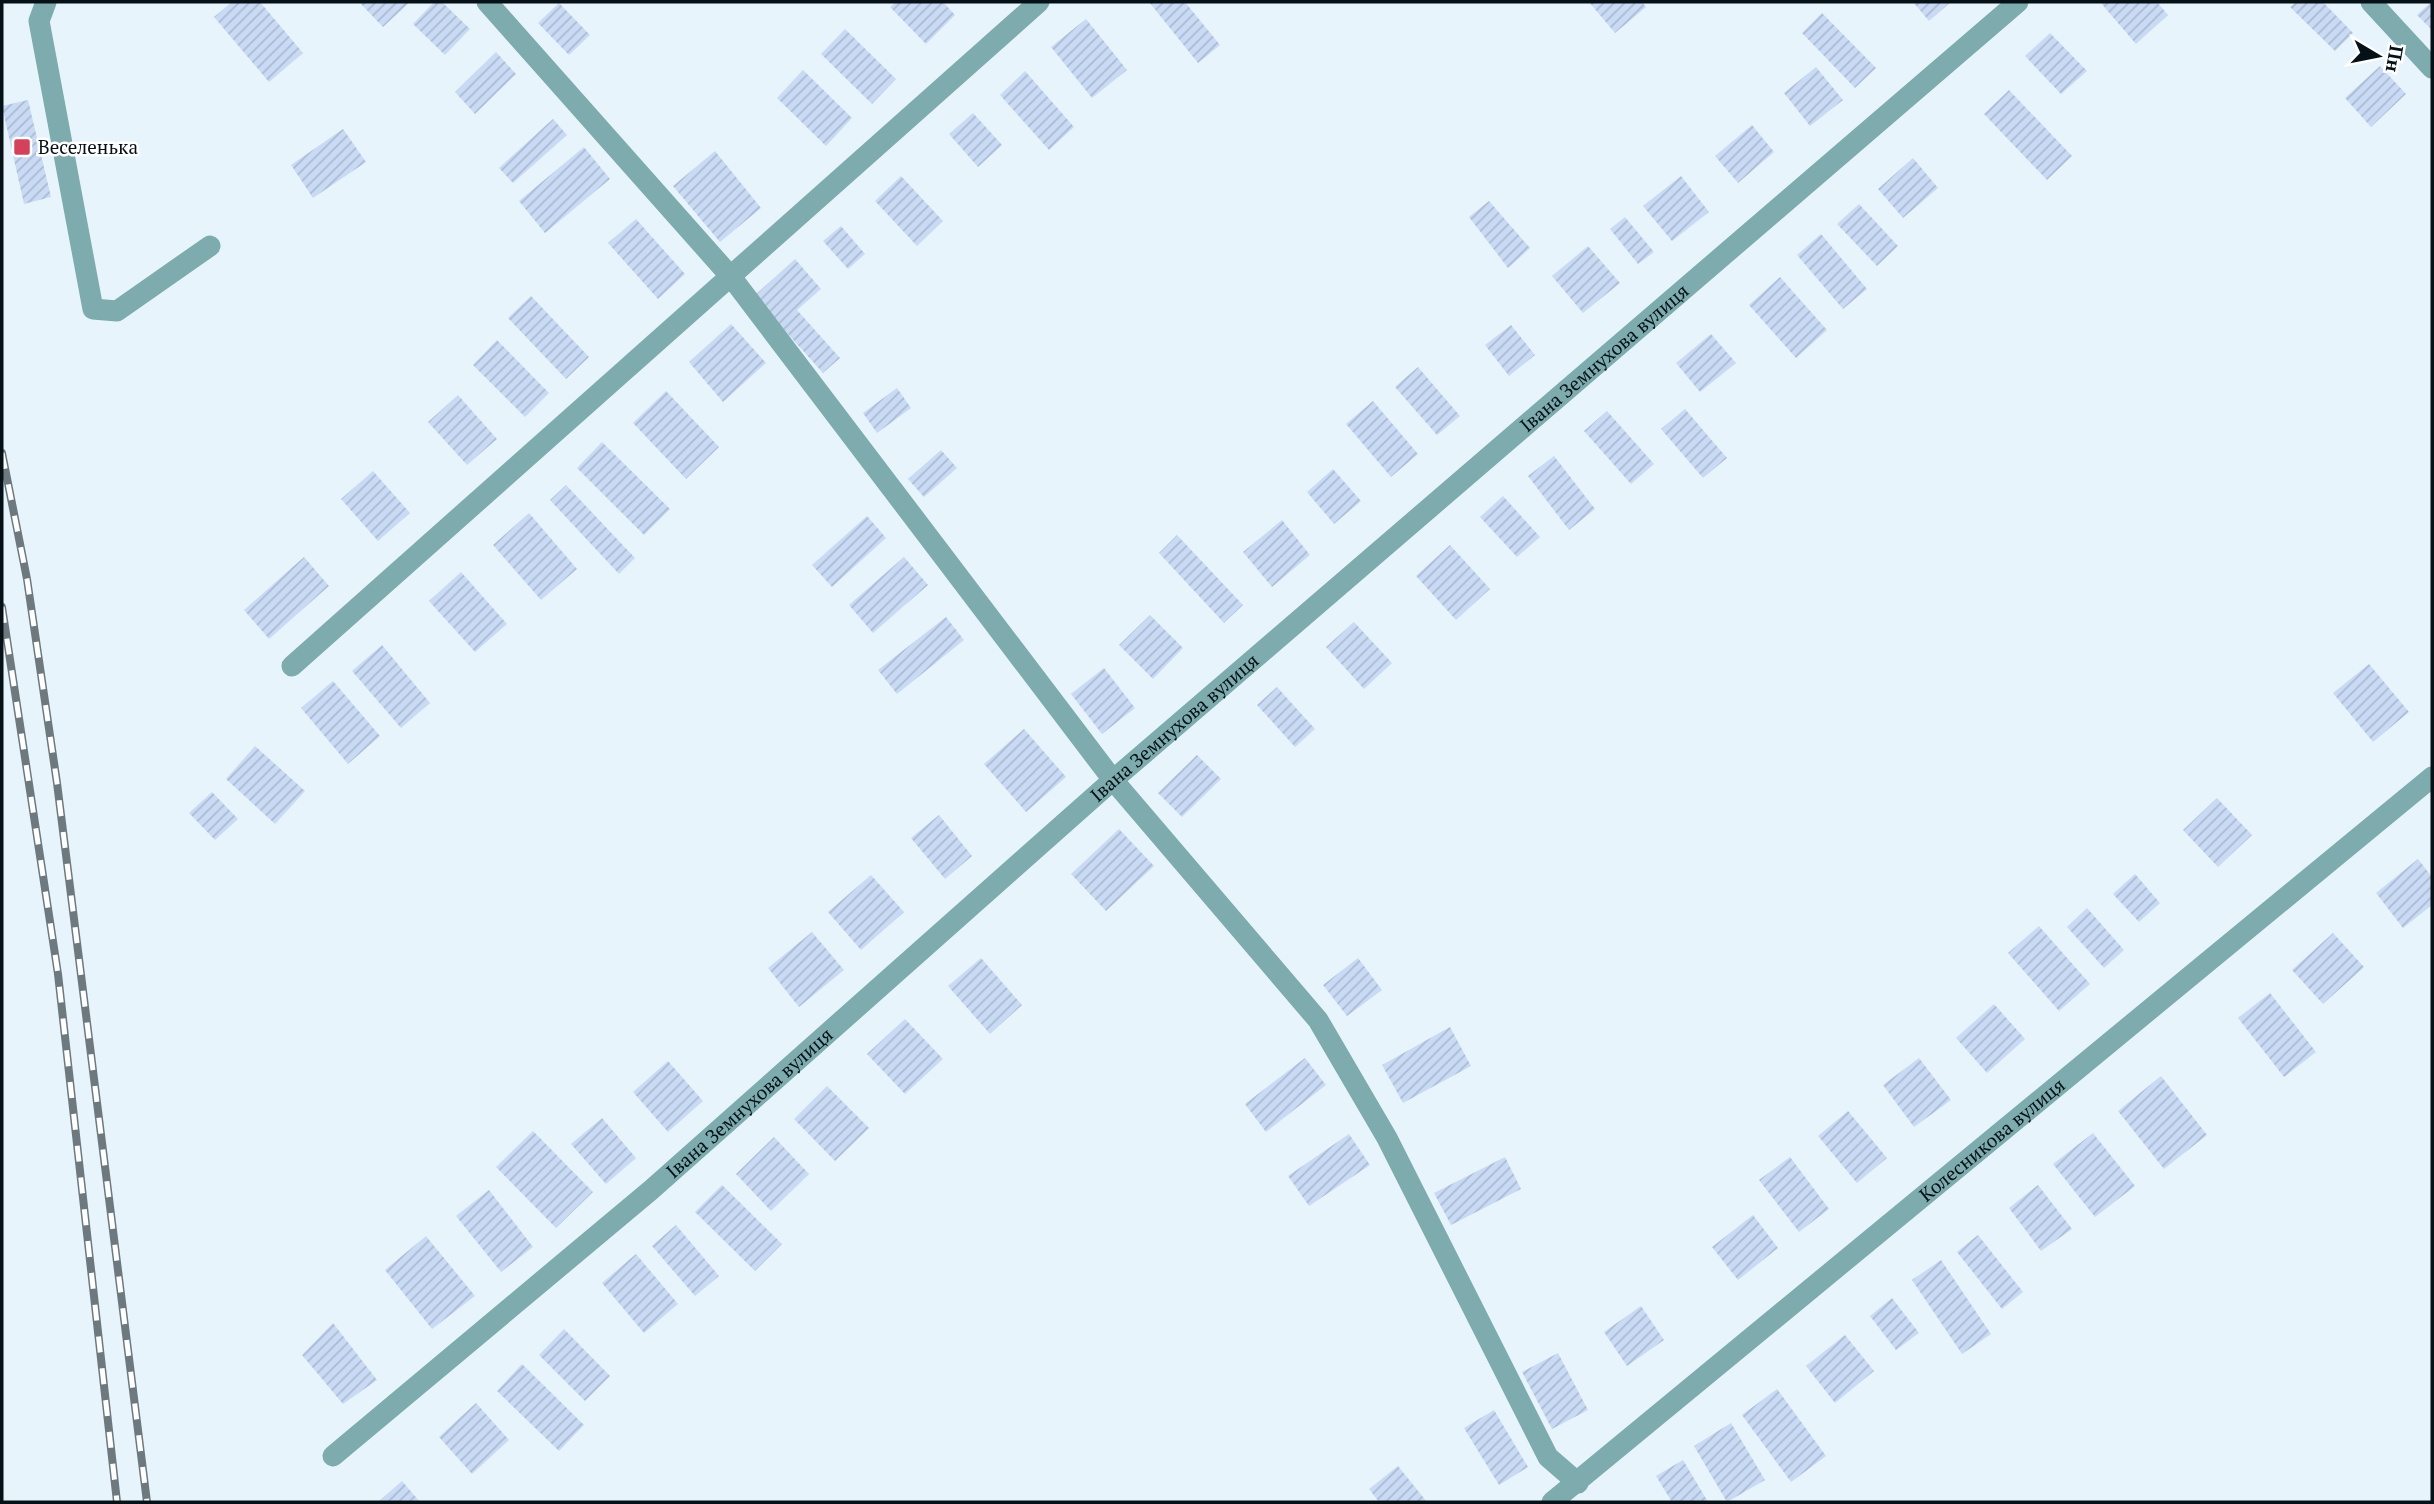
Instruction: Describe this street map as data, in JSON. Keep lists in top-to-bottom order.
{
  "streets": {
    "street": ["Івана Земнухова вулиця", "Колесникова вулиця"]
  },
  "places": {
    "transit": ["Веселенька"]
  },
  "north": "right"
}
